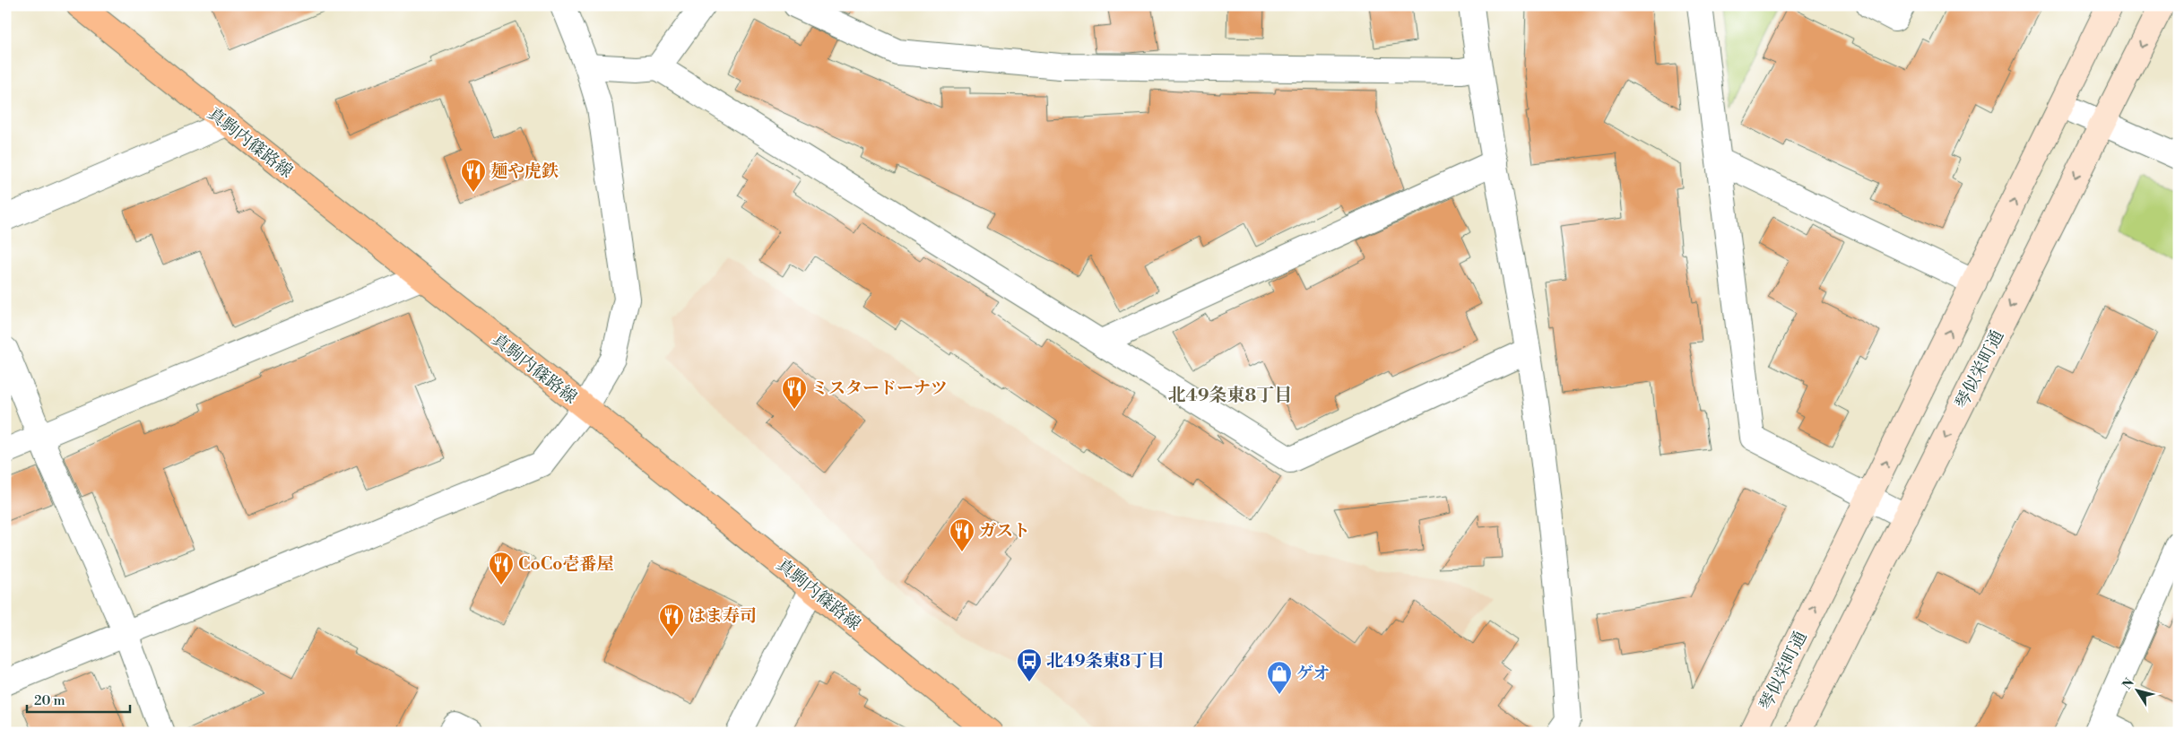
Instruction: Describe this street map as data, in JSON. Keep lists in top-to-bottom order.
{
  "streets": {
    "main road": ["真駒内篠路線"],
    "street": ["琴似栄町通"]
  },
  "districts": ["北49条東8丁目"],
  "places": {
    "restaurant": [
      "麺や虎鉄",
      "ミスタードーナツ",
      "ガスト",
      "CoCo壱番屋",
      "はま寿司"
    ],
    "bus stop": ["北49条東8丁目"],
    "shop": ["ゲオ"]
  },
  "scale_bar": "20 m",
  "north": "top left"
}
